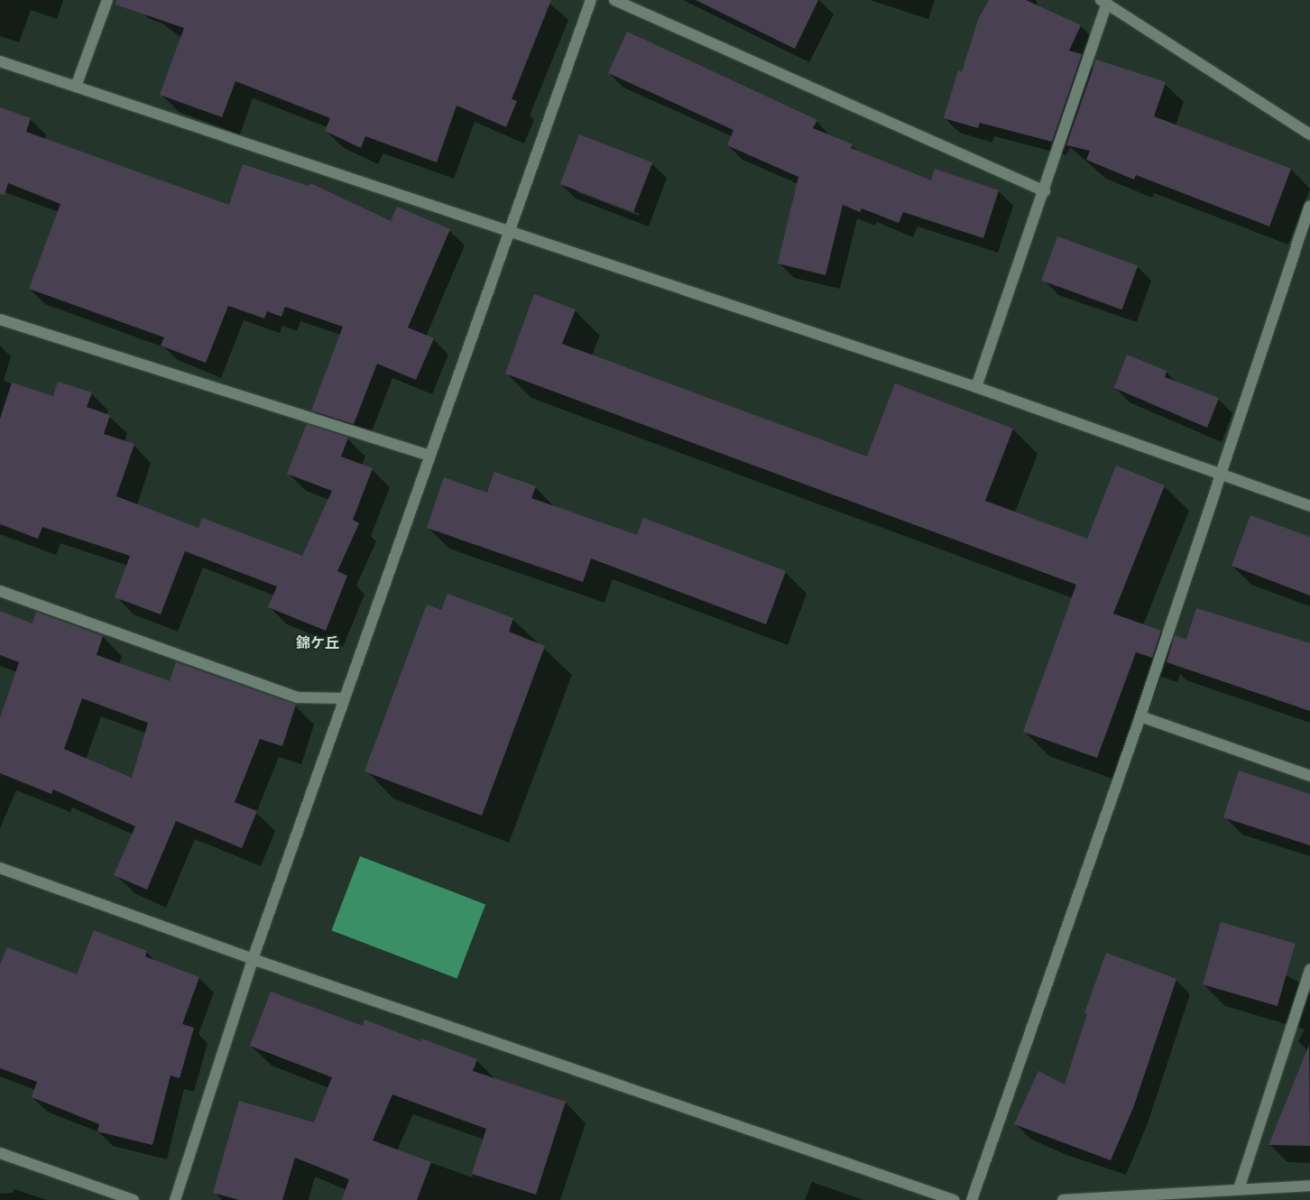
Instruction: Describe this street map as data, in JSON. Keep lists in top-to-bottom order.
{
  "districts": ["錦ケ丘"]
}
